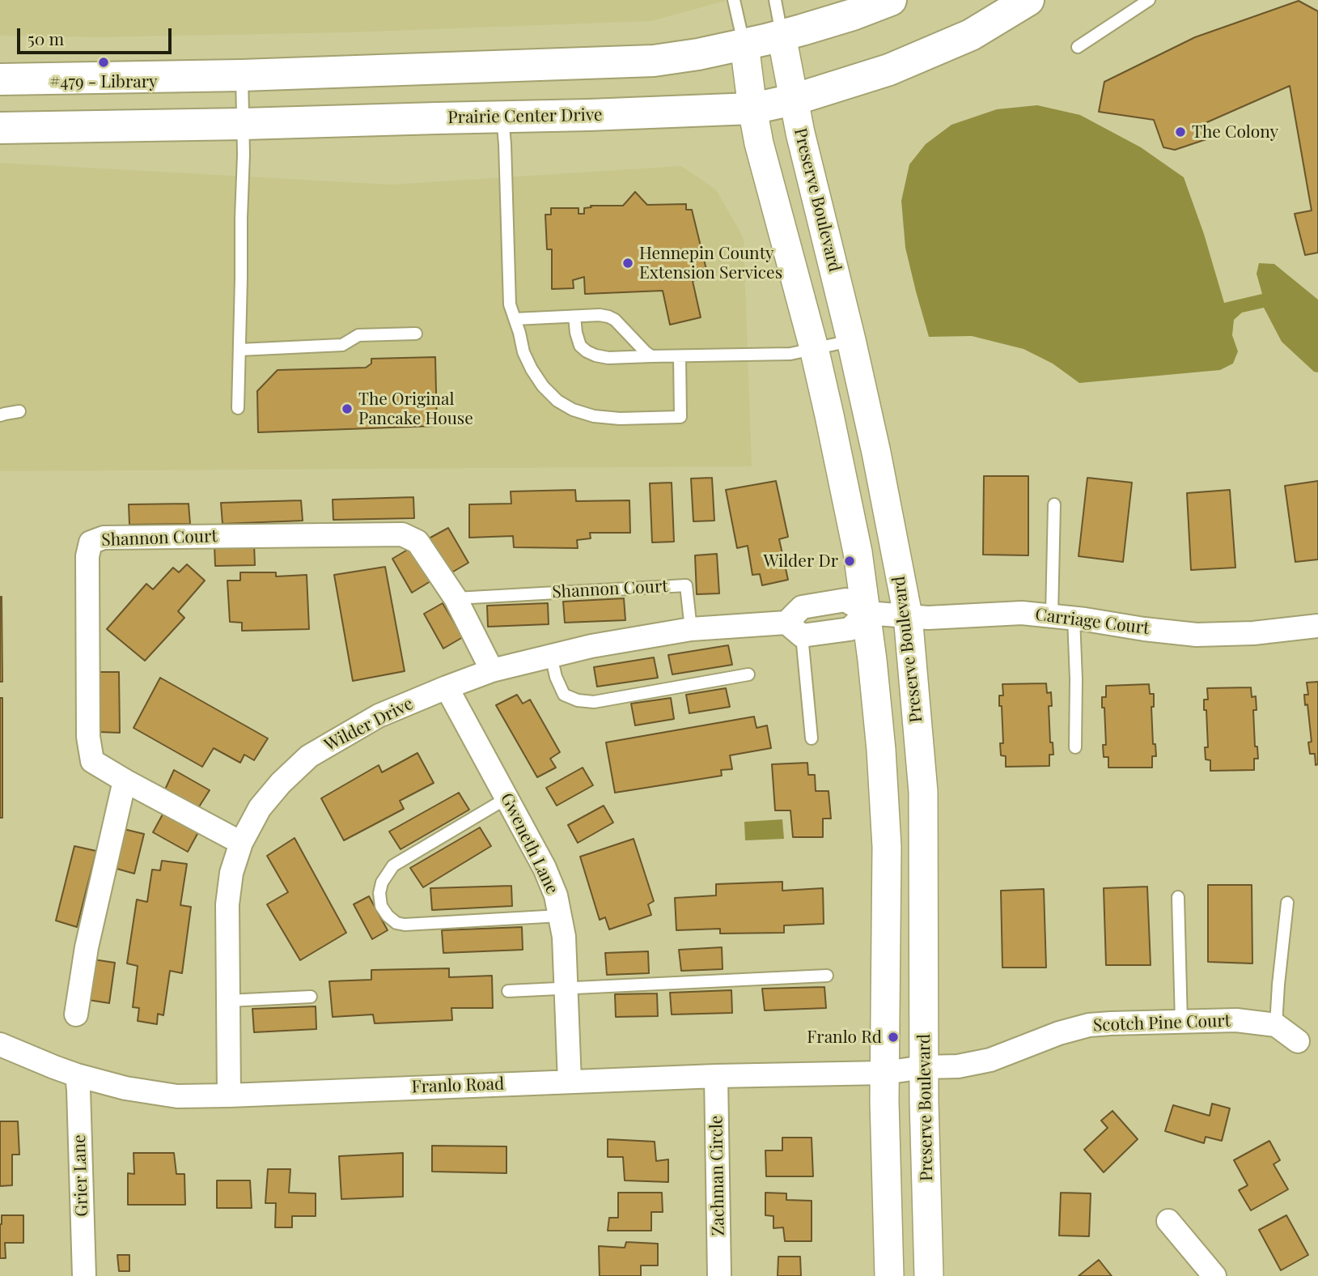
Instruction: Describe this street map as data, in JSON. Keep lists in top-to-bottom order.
{
  "streets": {
    "main road": ["Prairie Center Drive"],
    "street": [
      "Preserve Boulevard",
      "Shannon Court",
      "Carriage Court",
      "Wilder Drive",
      "Gweneth Lane",
      "Scotch Pine Court",
      "Franlo Road",
      "Grier Lane",
      "Zachman Circle"
    ]
  },
  "crossings": [
    ["Prairie Center Drive", "Preserve Boulevard"],
    ["Preserve Boulevard", "Carriage Court"],
    ["Preserve Boulevard", "Scotch Pine Court"],
    ["Preserve Boulevard", "Franlo Road"],
    ["Shannon Court", "Wilder Drive"],
    ["Wilder Drive", "Gweneth Lane"],
    ["Wilder Drive", "Franlo Road"],
    ["Gweneth Lane", "Franlo Road"],
    ["Scotch Pine Court", "Franlo Road"],
    ["Franlo Road", "Grier Lane"],
    ["Franlo Road", "Zachman Circle"]
  ],
  "places": [
    "#479 - Library",
    "The Colony",
    "Hennepin County Extension Services",
    "The Original Pancake House",
    "Wilder Dr",
    "Franlo Rd"
  ],
  "scale_bar": "50 m"
}
